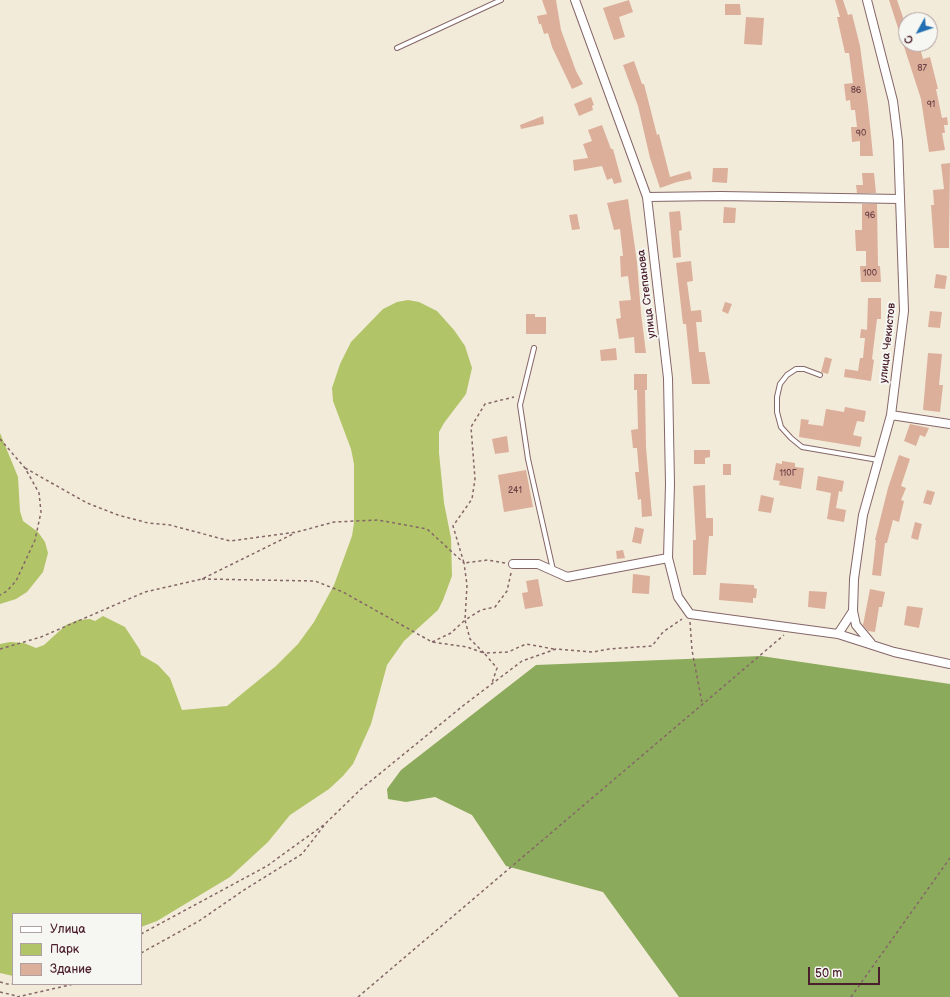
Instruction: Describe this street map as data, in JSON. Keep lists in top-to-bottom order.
{
  "streets": {
    "street": ["улица Степанова", "улица Чекистов"]
  },
  "house_numbers": [
    "87",
    "86",
    "91",
    "90",
    "96",
    "100",
    "110Г",
    "241"
  ],
  "legend": ["Улица", "Парк", "Здание"],
  "scale_bar": "50 m",
  "north": "bottom left"
}
